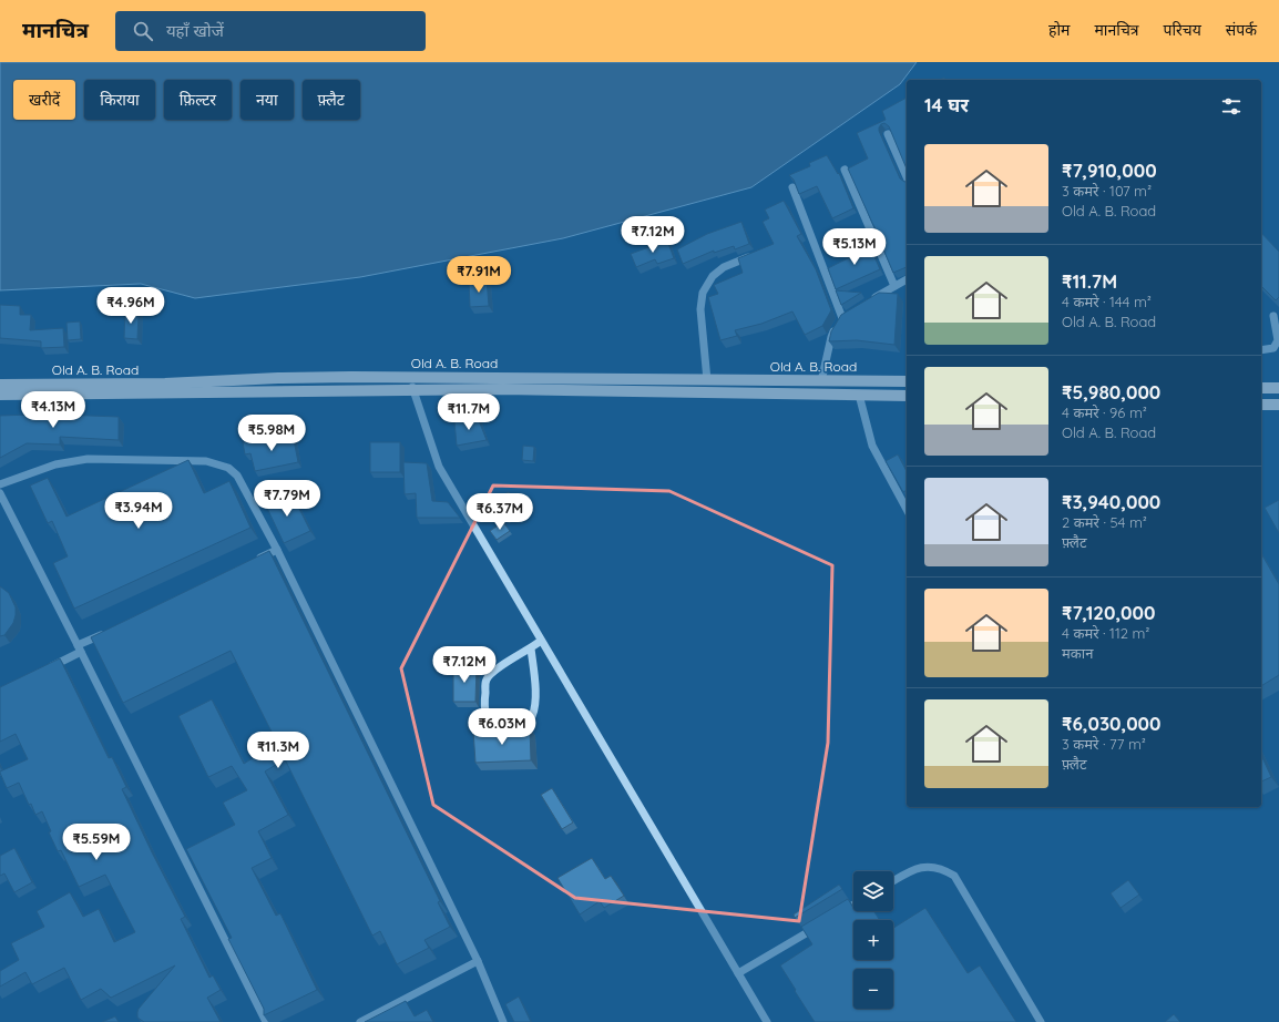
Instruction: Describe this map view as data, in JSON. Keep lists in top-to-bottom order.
{
  "streets": {
    "main road": ["Old A. B. Road"]
  },
  "page": {
    "header": "मानचित्र",
    "search": "यहाँ खोजें",
    "nav": [
      "होम",
      "मानचित्र",
      "परिचय",
      "संपर्क"
    ],
    "chip": [
      "खरीदें",
      "किराया",
      "फ़िल्टर",
      "नया",
      "फ़्लैट"
    ],
    "heading": "14 घर",
    "list": [
      {
        "name": "₹7,910,000",
        "note": "3 कमरे · 107 m² · Old A. B. Road"
      },
      {
        "name": "₹11.7M",
        "note": "4 कमरे · 144 m² · Old A. B. Road"
      },
      {
        "name": "₹5,980,000",
        "note": "4 कमरे · 96 m² · Old A. B. Road"
      },
      {
        "name": "₹3,940,000",
        "note": "2 कमरे · 54 m² · फ़्लैट"
      },
      {
        "name": "₹7,120,000",
        "note": "4 कमरे · 112 m² · मकान"
      },
      {
        "name": "₹6,030,000",
        "note": "3 कमरे · 77 m² · फ़्लैट"
      }
    ],
    "price": [
      "₹7.12M",
      "₹5.13M",
      "₹7.91M",
      "₹4.96M",
      "₹4.13M",
      "₹11.7M",
      "₹5.98M",
      "₹7.79M",
      "₹3.94M",
      "₹6.37M",
      "₹7.12M",
      "₹6.03M",
      "₹11.3M",
      "₹5.59M"
    ],
    "map_buttons": ["+", "−"]
  }
}
